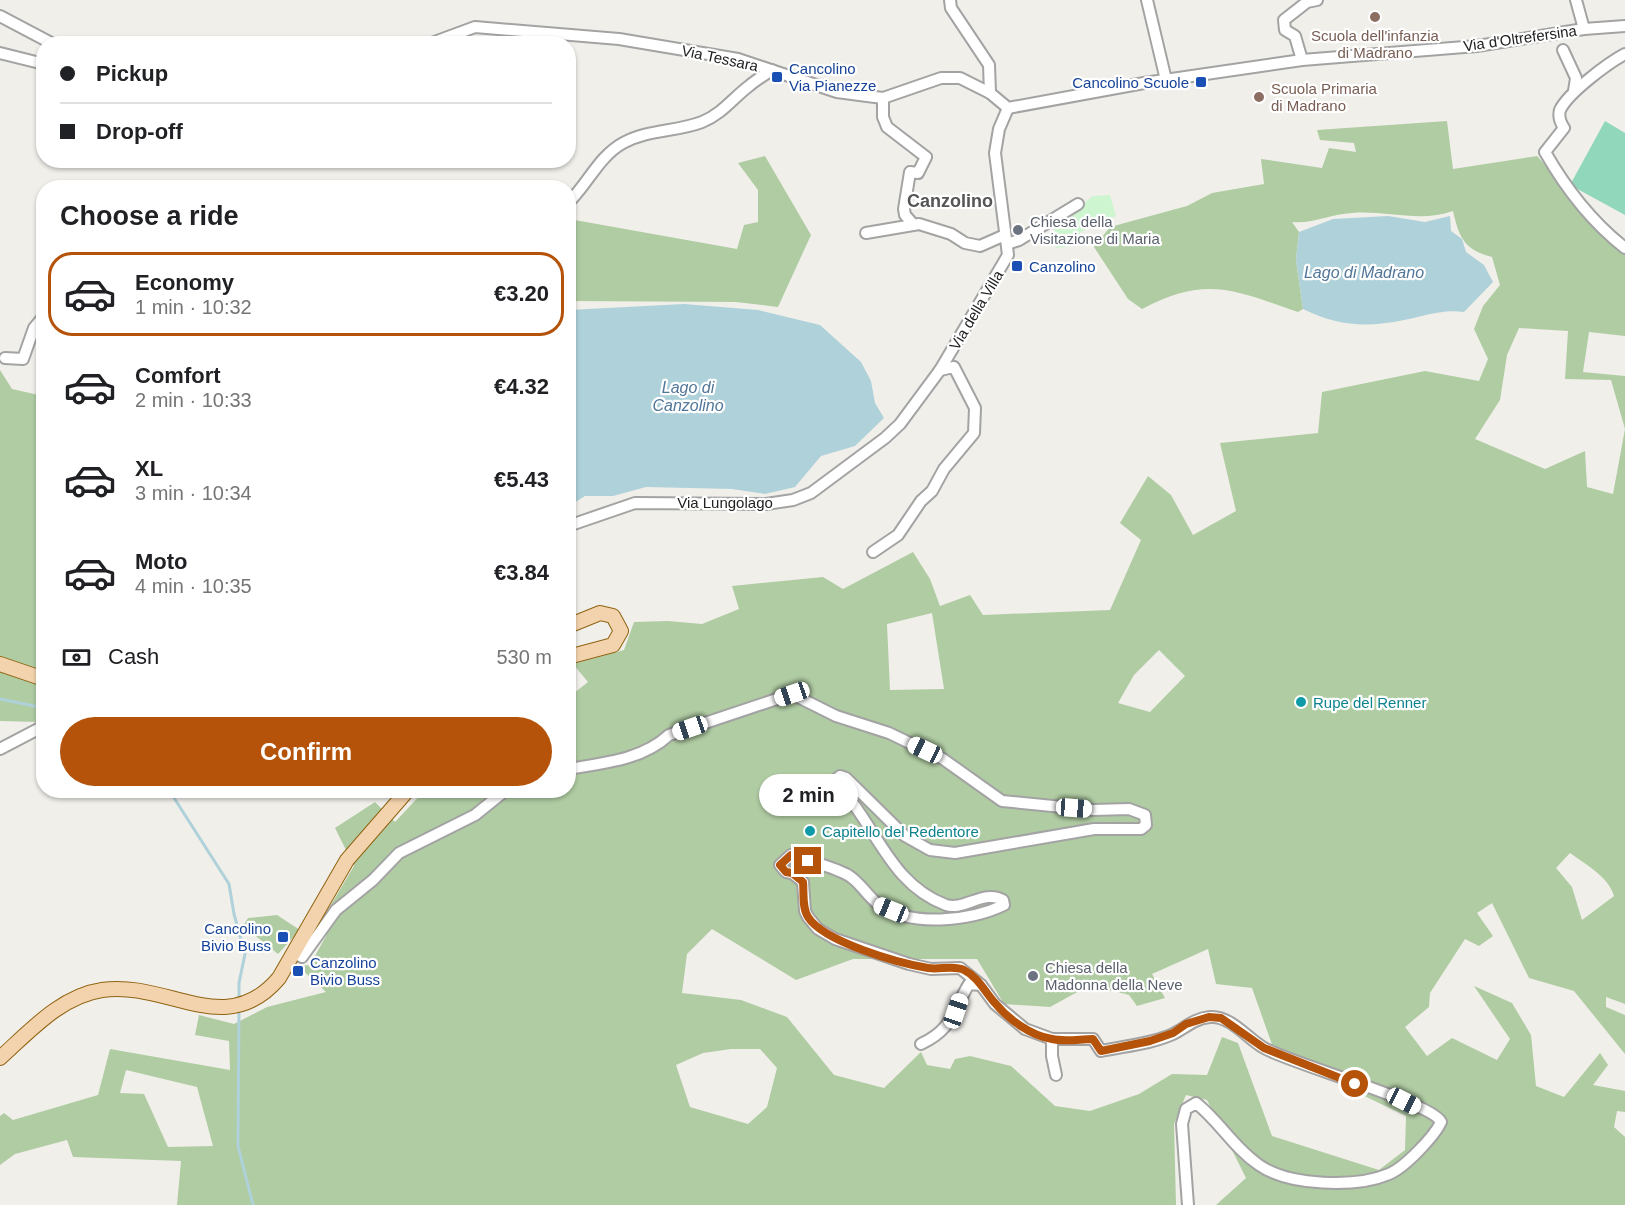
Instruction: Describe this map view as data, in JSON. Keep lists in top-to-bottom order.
{
  "streets": {
    "street": [
      "Via d'Oltrefersina",
      "Via Tessara",
      "Via della Villa",
      "Via Lungolago"
    ]
  },
  "crossings": [
    ["Via d'Oltrefersina", "Via Tessara"],
    ["Via d'Oltrefersina", "Via della Villa"],
    ["Via Tessara", "Via della Villa"],
    ["Via della Villa", "Via Lungolago"]
  ],
  "districts": ["Canzolino"],
  "water": ["Lago di Madrano", "Lago di Canzolino"],
  "places": {
    "other": [
      "Scuola dell'infanzia di Madrano",
      "Scuola Primaria di Madrano",
      "Chiesa della Visitazione di Maria",
      "Rupe del Renner",
      "Capitello del Redentore",
      "Chiesa della Madonna della Neve"
    ],
    "transit": [
      "Cancolino Via Pianezze",
      "Cancolino Scuole",
      "Canzolino",
      "Cancolino Bivio Buss",
      "Canzolino Bivio Buss"
    ]
  },
  "page": {
    "banner": ["Pickup", "Drop-off"],
    "heading": "Choose a ride",
    "list": [
      {
        "name": "Economy",
        "note": "1 min · 10:32",
        "value": "€3.20"
      },
      {
        "name": "Comfort",
        "note": "2 min · 10:33",
        "value": "€4.32"
      },
      {
        "name": "XL",
        "note": "3 min · 10:34",
        "value": "€5.43"
      },
      {
        "name": "Moto",
        "note": "4 min · 10:35",
        "value": "€3.84"
      }
    ],
    "pay": ["Cash", "530 m"],
    "buttons": "Confirm",
    "bubble": "2 min"
  }
}
